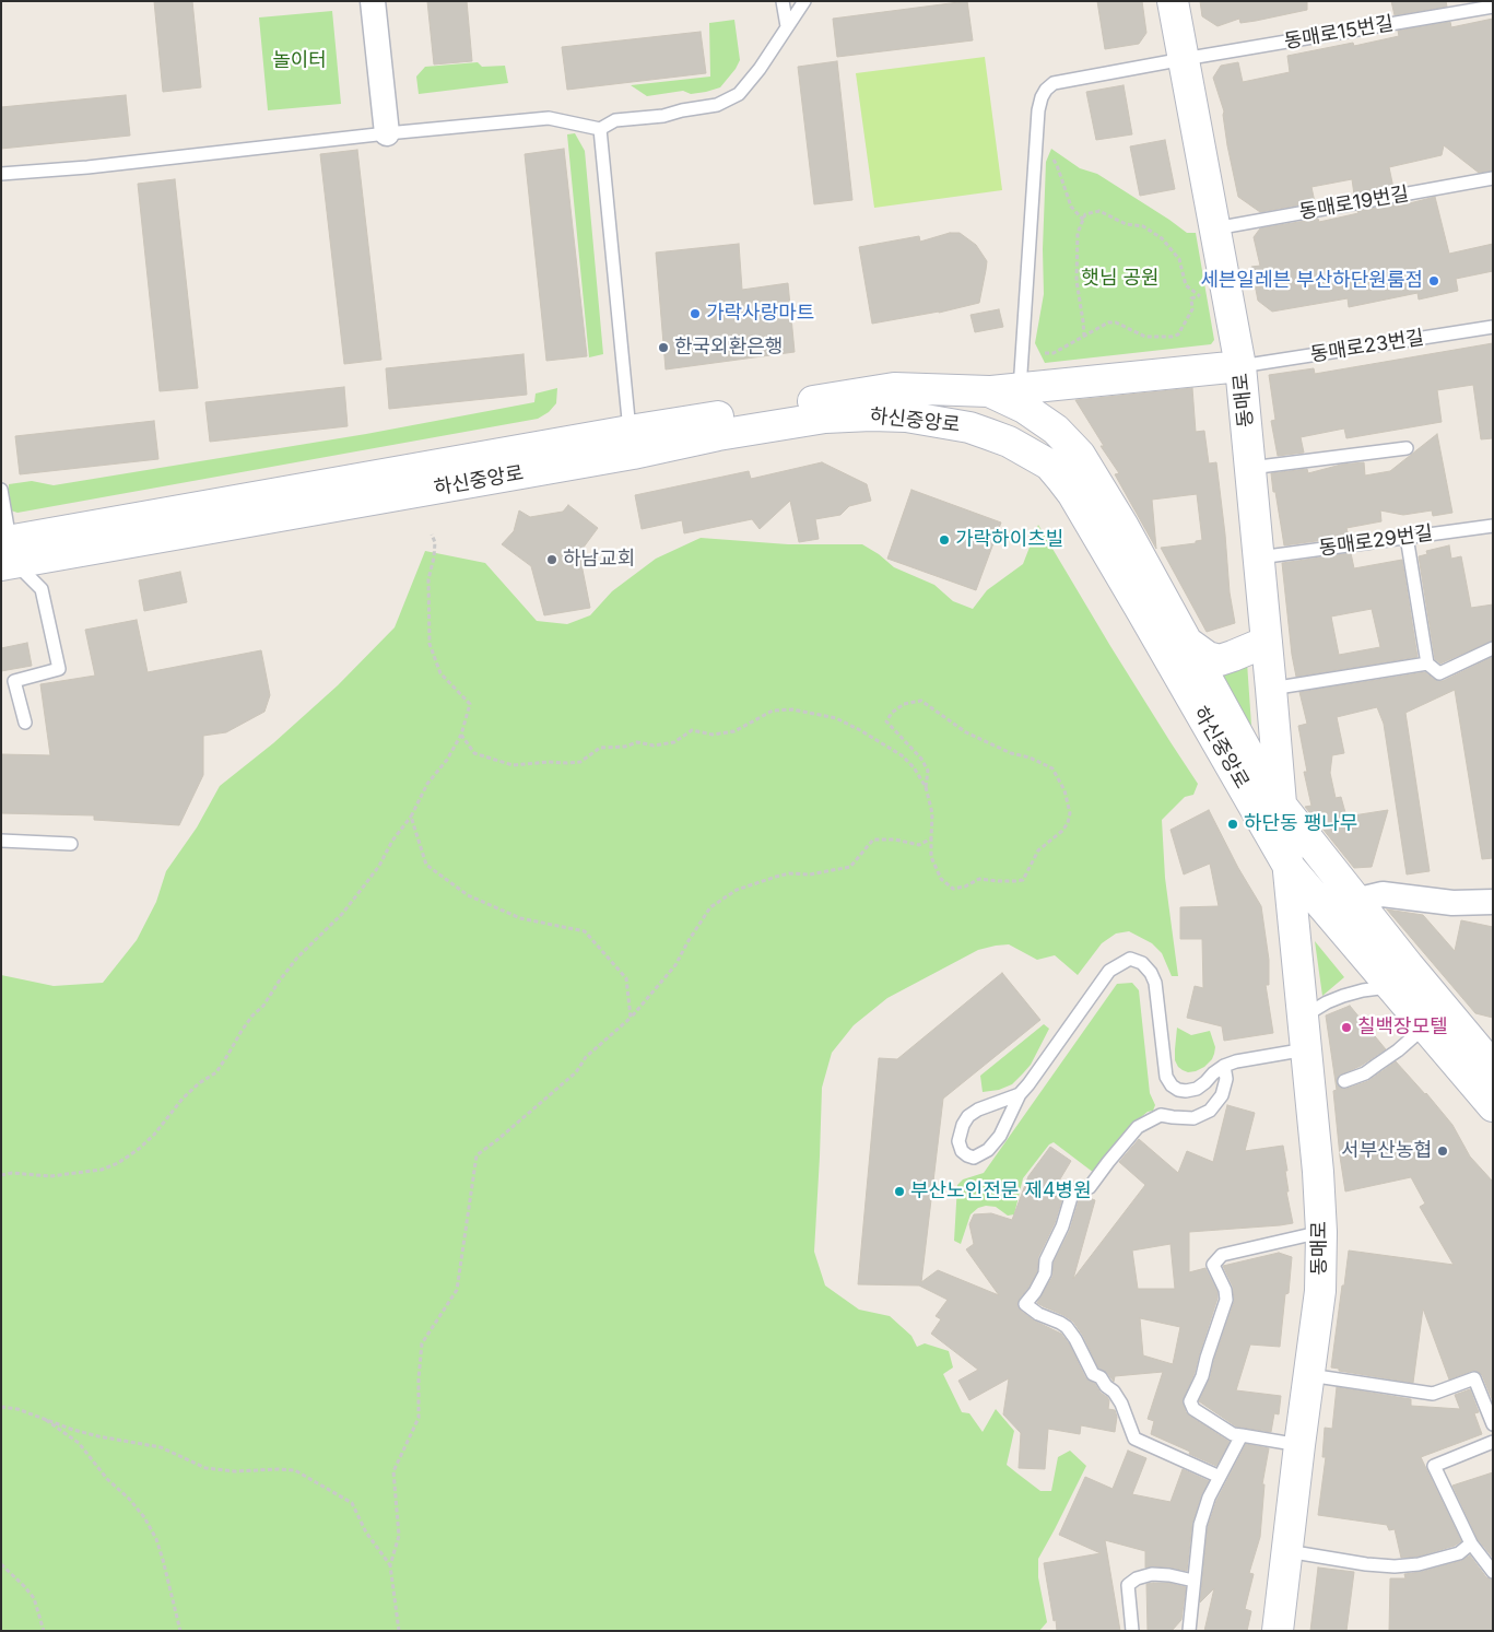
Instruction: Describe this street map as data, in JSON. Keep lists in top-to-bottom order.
{
  "streets": {
    "street": ["동매로", "하신중앙로"],
    "lane": [
      "동매로15번길",
      "동매로19번길",
      "동매로23번길",
      "동매로29번길"
    ]
  },
  "crossings": [
    ["동매로15번길", "동매로"],
    ["동매로19번길", "동매로"],
    ["동매로23번길", "동매로"],
    ["동매로", "하신중앙로"],
    ["동매로", "동매로29번길"]
  ],
  "parks": ["놀이터", "햇님 공원"],
  "places": [
    "세븐일레븐 부산하단원룸점",
    "가락사랑마트",
    "한국외환은행",
    "가락하이츠빌",
    "하남교회",
    "하단동 팽나무",
    "칠백장모텔",
    "서부산농협",
    "부산노인전문 제4병원"
  ]
}
